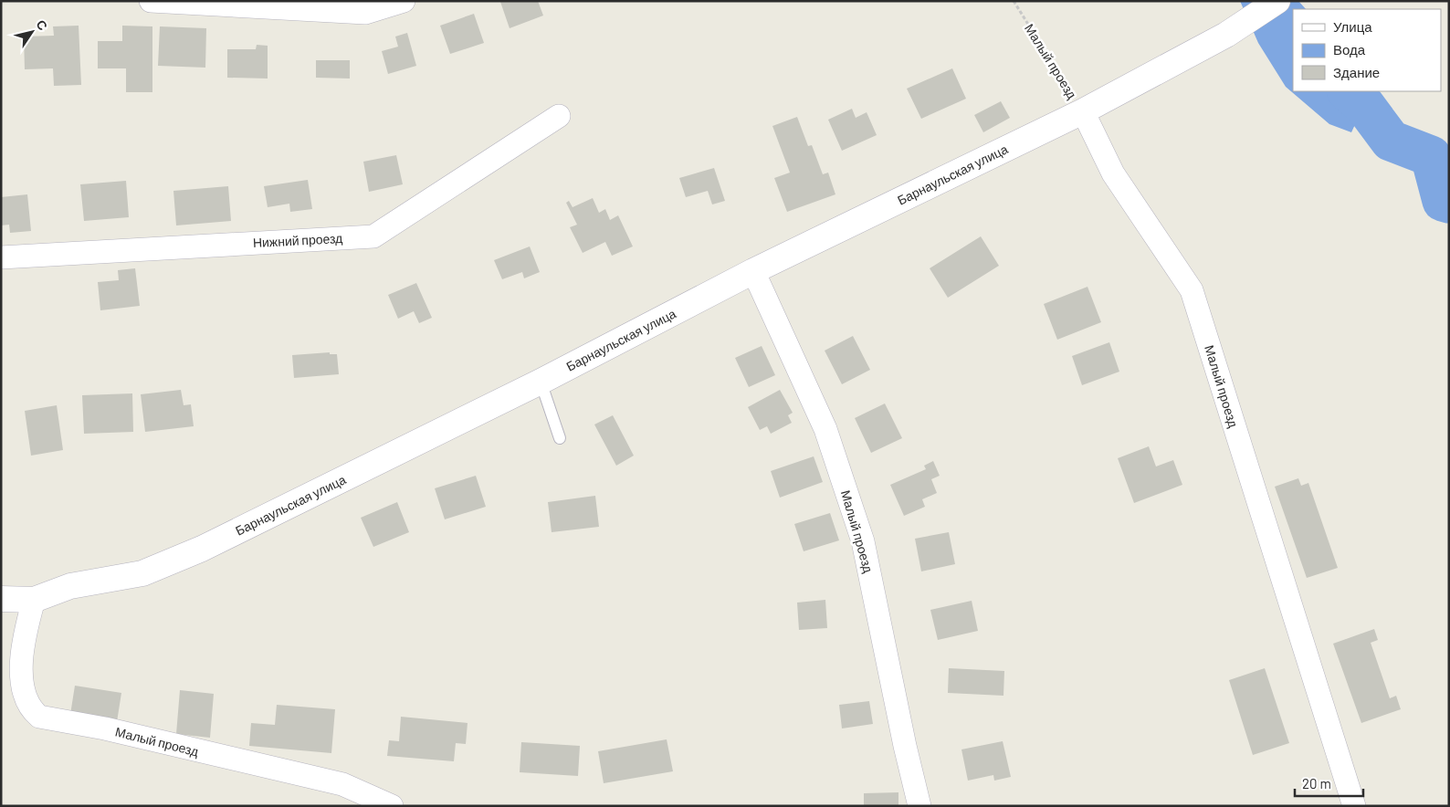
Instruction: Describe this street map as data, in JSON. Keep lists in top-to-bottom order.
{
  "streets": {
    "street": ["Малый проезд", "Барнаульская улица", "Нижний проезд"]
  },
  "crossings": [
    ["Малый проезд", "Барнаульская улица"]
  ],
  "legend": ["Улица", "Вода", "Здание"],
  "scale_bar": "20 m",
  "north": "top right"
}
